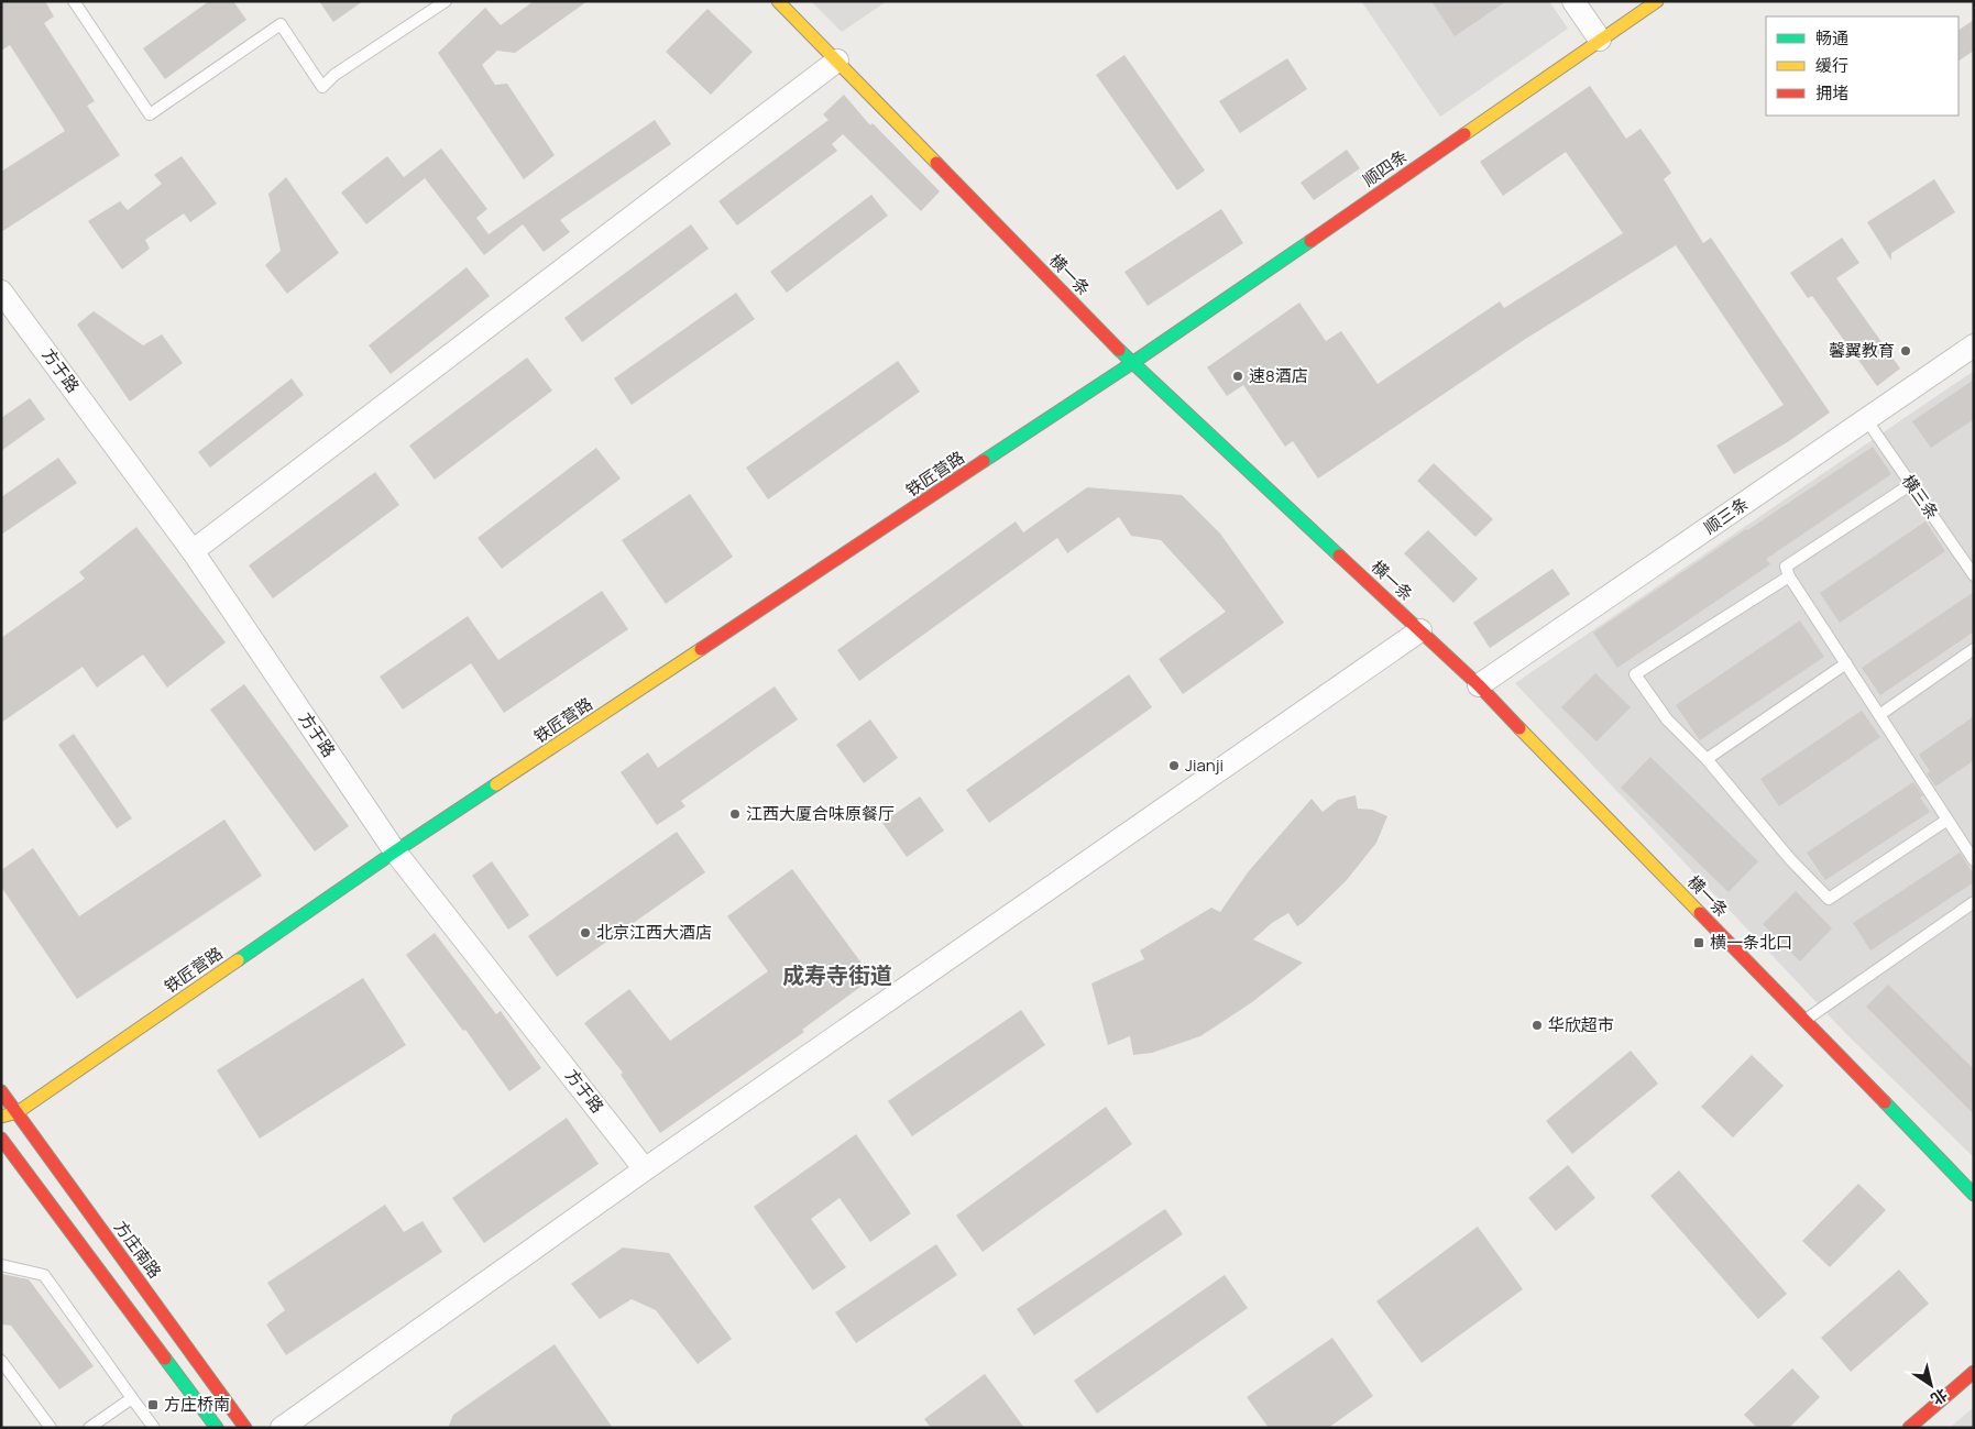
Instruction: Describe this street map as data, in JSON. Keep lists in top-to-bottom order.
{
  "streets": {
    "street": [
      "顺四条",
      "横一条",
      "方于路",
      "铁匠营路",
      "顺三条",
      "方庄南路"
    ],
    "lane": ["横三条"]
  },
  "crossings": [
    ["顺四条", "横一条"],
    ["顺四条", "铁匠营路"],
    ["横一条", "铁匠营路"],
    ["横一条", "顺三条"],
    ["方于路", "铁匠营路"],
    ["铁匠营路", "方庄南路"],
    ["横三条", "顺三条"]
  ],
  "districts": ["成寿寺街道"],
  "places": {
    "other": [
      "馨翼教育",
      "速8酒店",
      "Jianji",
      "江西大厦合味原餐厅",
      "北京江西大酒店",
      "华欣超市"
    ],
    "transit": ["横一条北口", "方庄桥南"]
  },
  "legend": ["畅通", "缓行", "拥堵"],
  "north": "bottom right"
}
